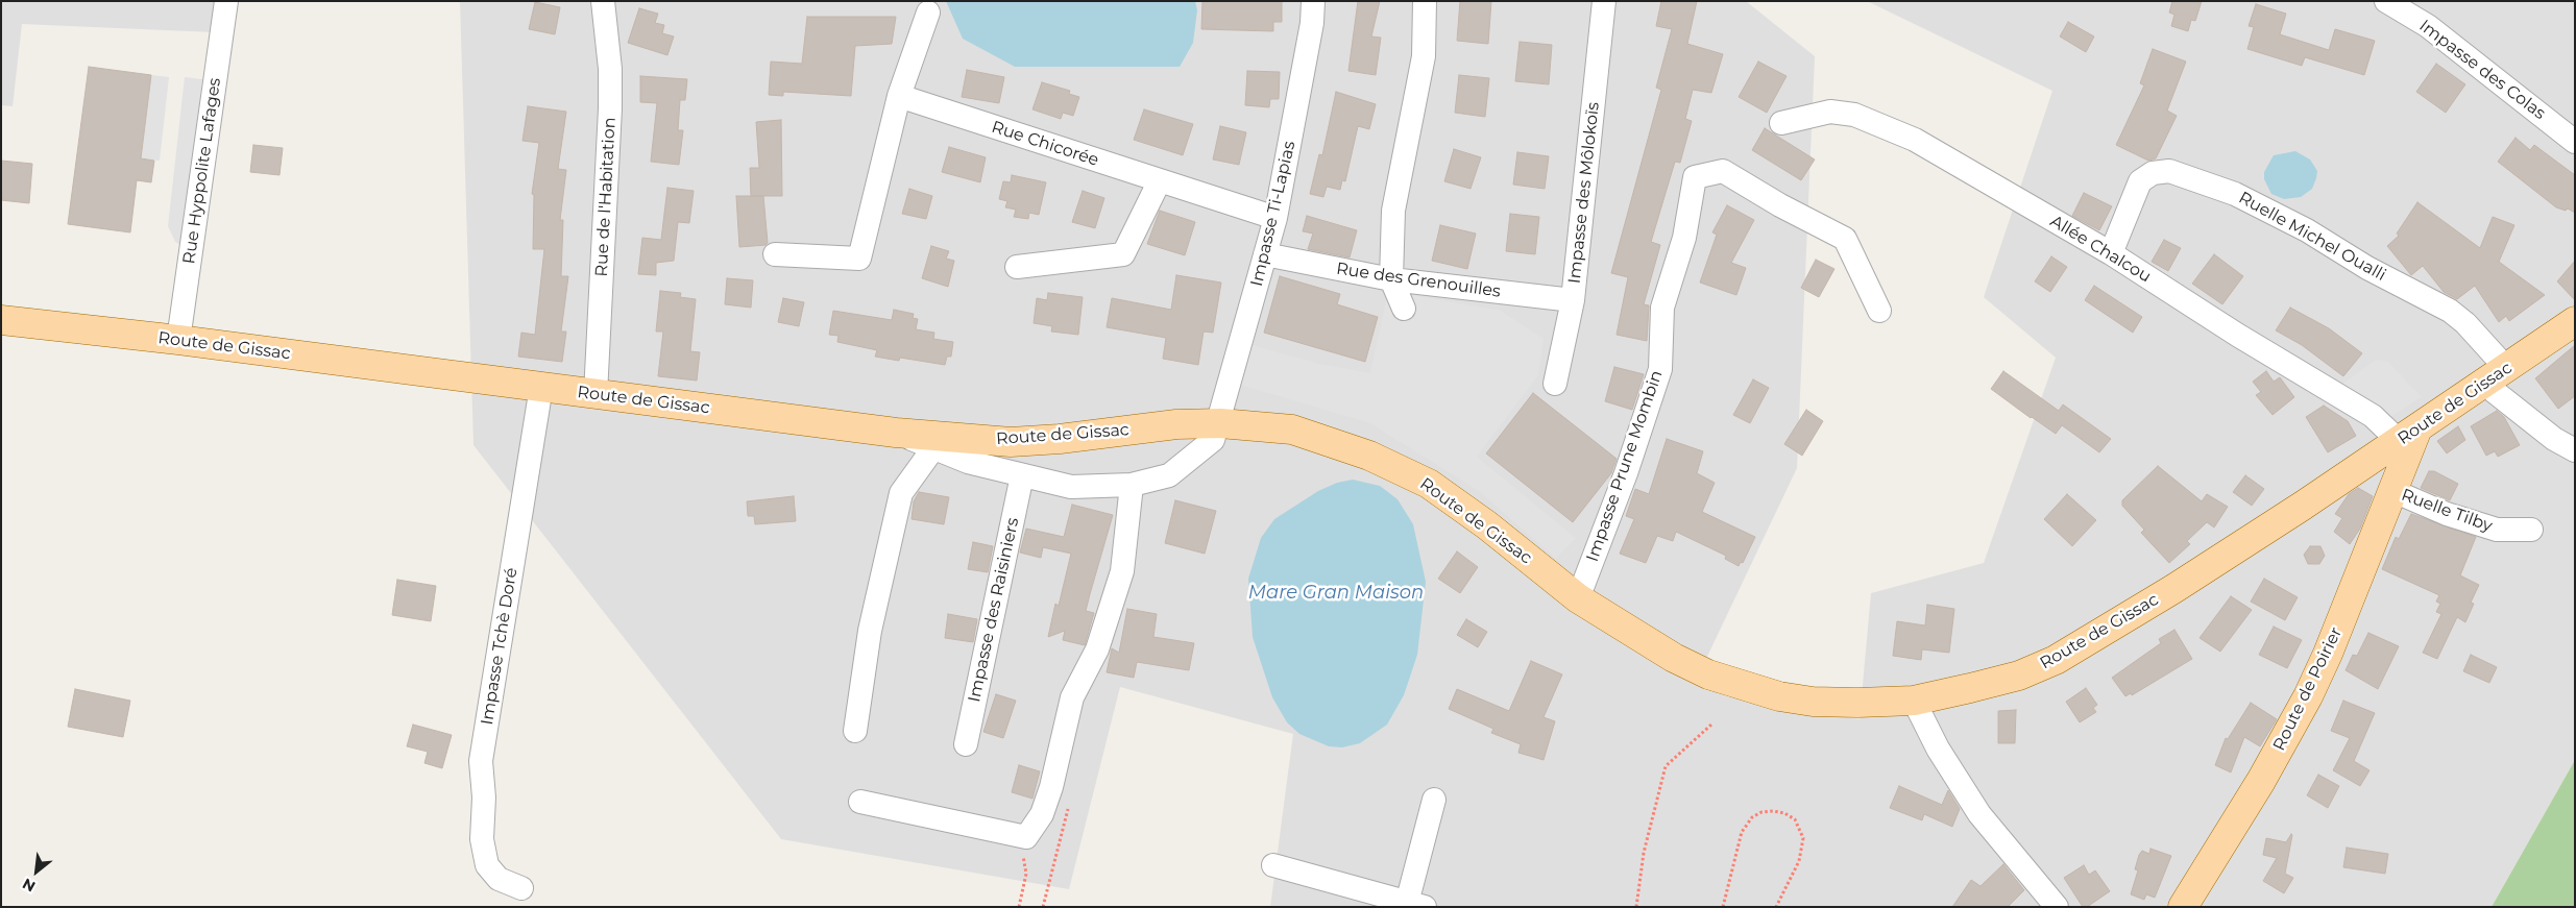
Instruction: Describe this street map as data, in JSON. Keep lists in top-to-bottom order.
{
  "streets": {
    "main road": ["Route de Gissac", "Route de Poirier"],
    "street": [
      "Impasse des Colas",
      "Rue Chicorée",
      "Rue Hyppolite Lafages",
      "Impasse des Môlokoïs",
      "Rue de l'Habitation",
      "Impasse Ti-Lapias",
      "Ruelle Michel Oualli",
      "Allée Chalcou",
      "Rue des Grenouilles",
      "Impasse Prune Mombin",
      "Ruelle Tilby",
      "Impasse des Raisiniers",
      "Impasse Tchè Doré"
    ]
  },
  "crossings": [
    ["Rue Chicorée", "Impasse Ti-Lapias"],
    ["Rue Hyppolite Lafages", "Route de Gissac"],
    ["Impasse des Môlokoïs", "Rue des Grenouilles"],
    ["Rue de l'Habitation", "Route de Gissac"],
    ["Impasse Ti-Lapias", "Rue des Grenouilles"],
    ["Impasse Ti-Lapias", "Route de Gissac"],
    ["Impasse Ti-Lapias", "Impasse des Raisiniers"],
    ["Ruelle Michel Oualli", "Allée Chalcou"],
    ["Ruelle Michel Oualli", "Route de Gissac"],
    ["Allée Chalcou", "Route de Gissac"],
    ["Allée Chalcou", "Route de Poirier"],
    ["Route de Gissac", "Impasse Prune Mombin"],
    ["Route de Gissac", "Impasse Tchè Doré"],
    ["Route de Gissac", "Route de Poirier"],
    ["Ruelle Tilby", "Route de Poirier"]
  ],
  "water": ["Mare Gran Maison"],
  "north": "bottom left"
}
